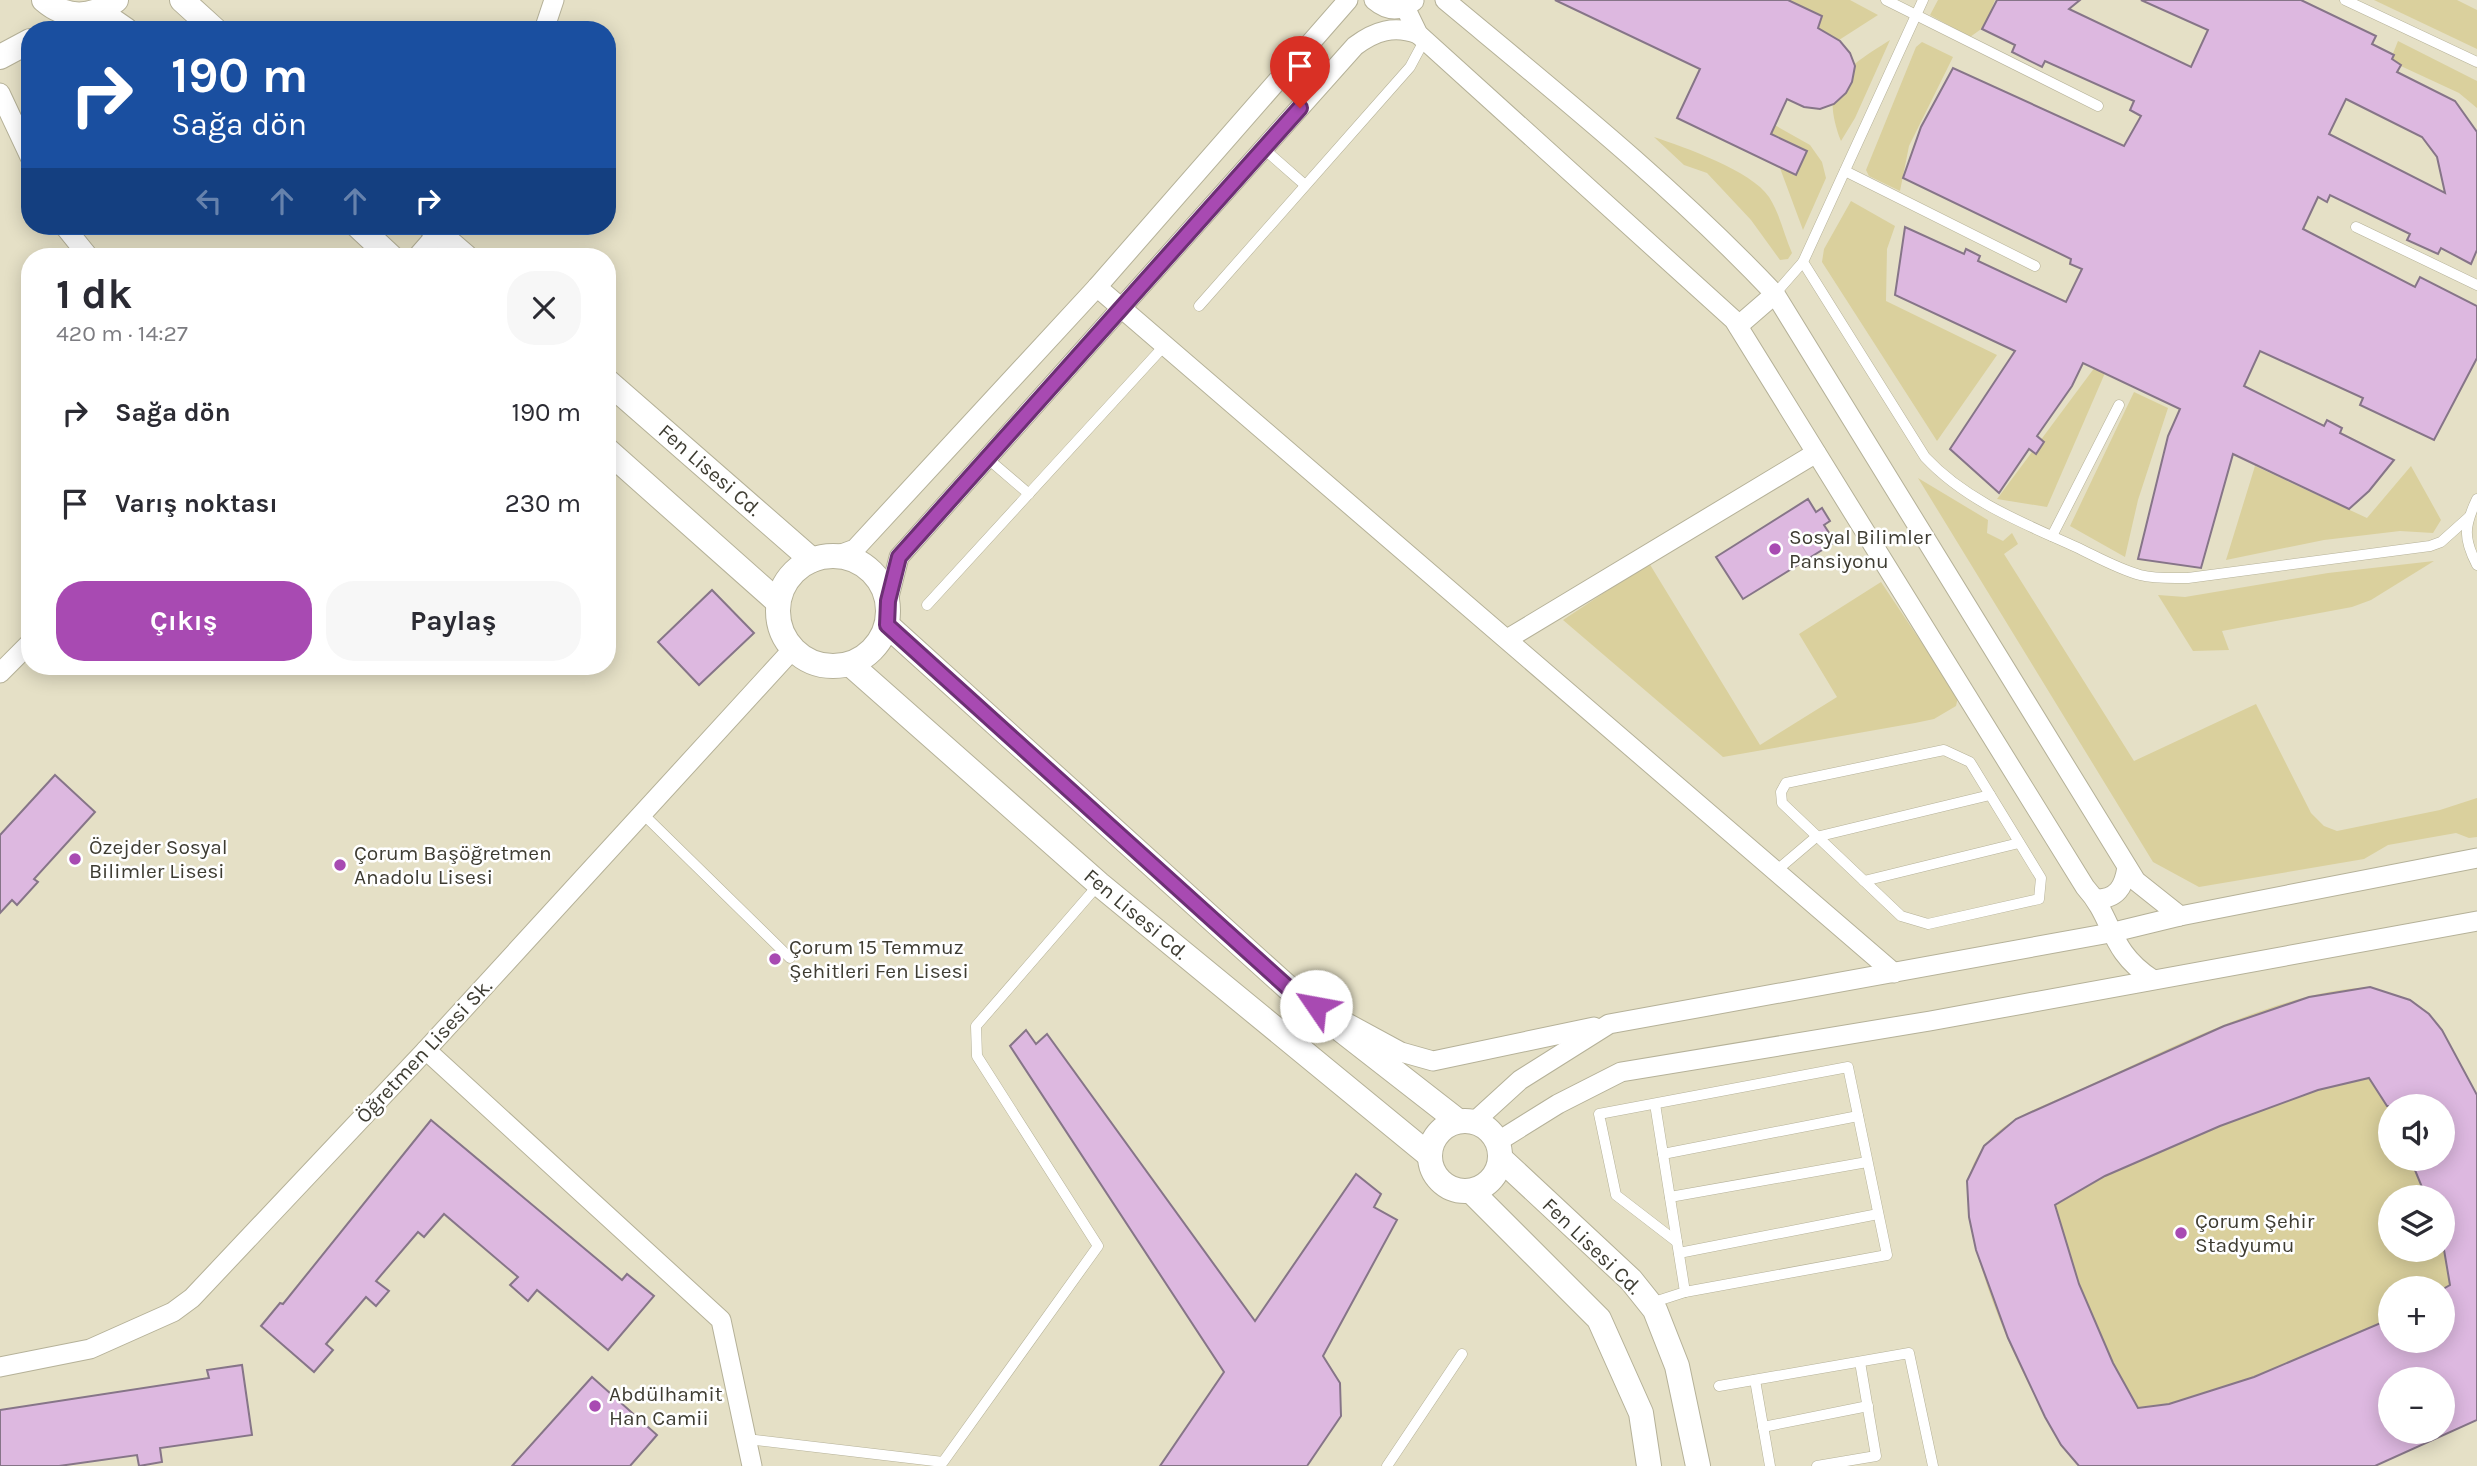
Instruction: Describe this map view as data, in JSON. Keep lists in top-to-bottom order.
{
  "streets": {
    "street": ["Fen Lisesi Cd.", "Öğretmen Lisesi Sk."]
  },
  "crossings": [
    ["Fen Lisesi Cd.", "Öğretmen Lisesi Sk."]
  ],
  "places": [
    "Sosyal Bilimler Pansiyonu",
    "Özejder Sosyal Bilimler Lisesi",
    "Çorum Başöğretmen Anadolu Lisesi",
    "Çorum 15 Temmuz Şehitleri Fen Lisesi",
    "Çorum Şehir Stadyumu",
    "Abdülhamit Han Camii"
  ],
  "page": {
    "turn": ["190 m", "Sağa dön"],
    "heading": ["1 dk", "420 m · 14:27"],
    "list": [
      {
        "name": "Sağa dön",
        "value": "190 m"
      },
      {
        "name": "Varış noktası",
        "value": "230 m"
      }
    ],
    "buttons": ["Çıkış", "Paylaş"],
    "map_buttons": ["+", "−"]
  }
}
